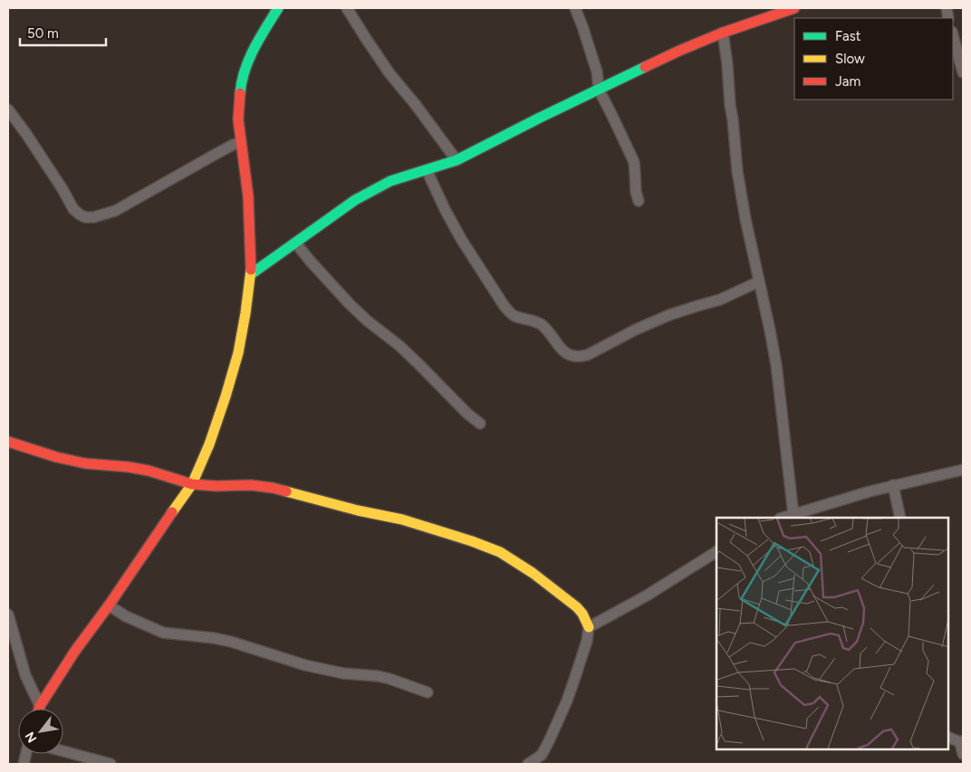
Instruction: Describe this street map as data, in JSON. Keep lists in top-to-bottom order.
{
  "legend": ["Fast", "Slow", "Jam"],
  "scale_bar": "50 m",
  "north": "bottom left"
}
